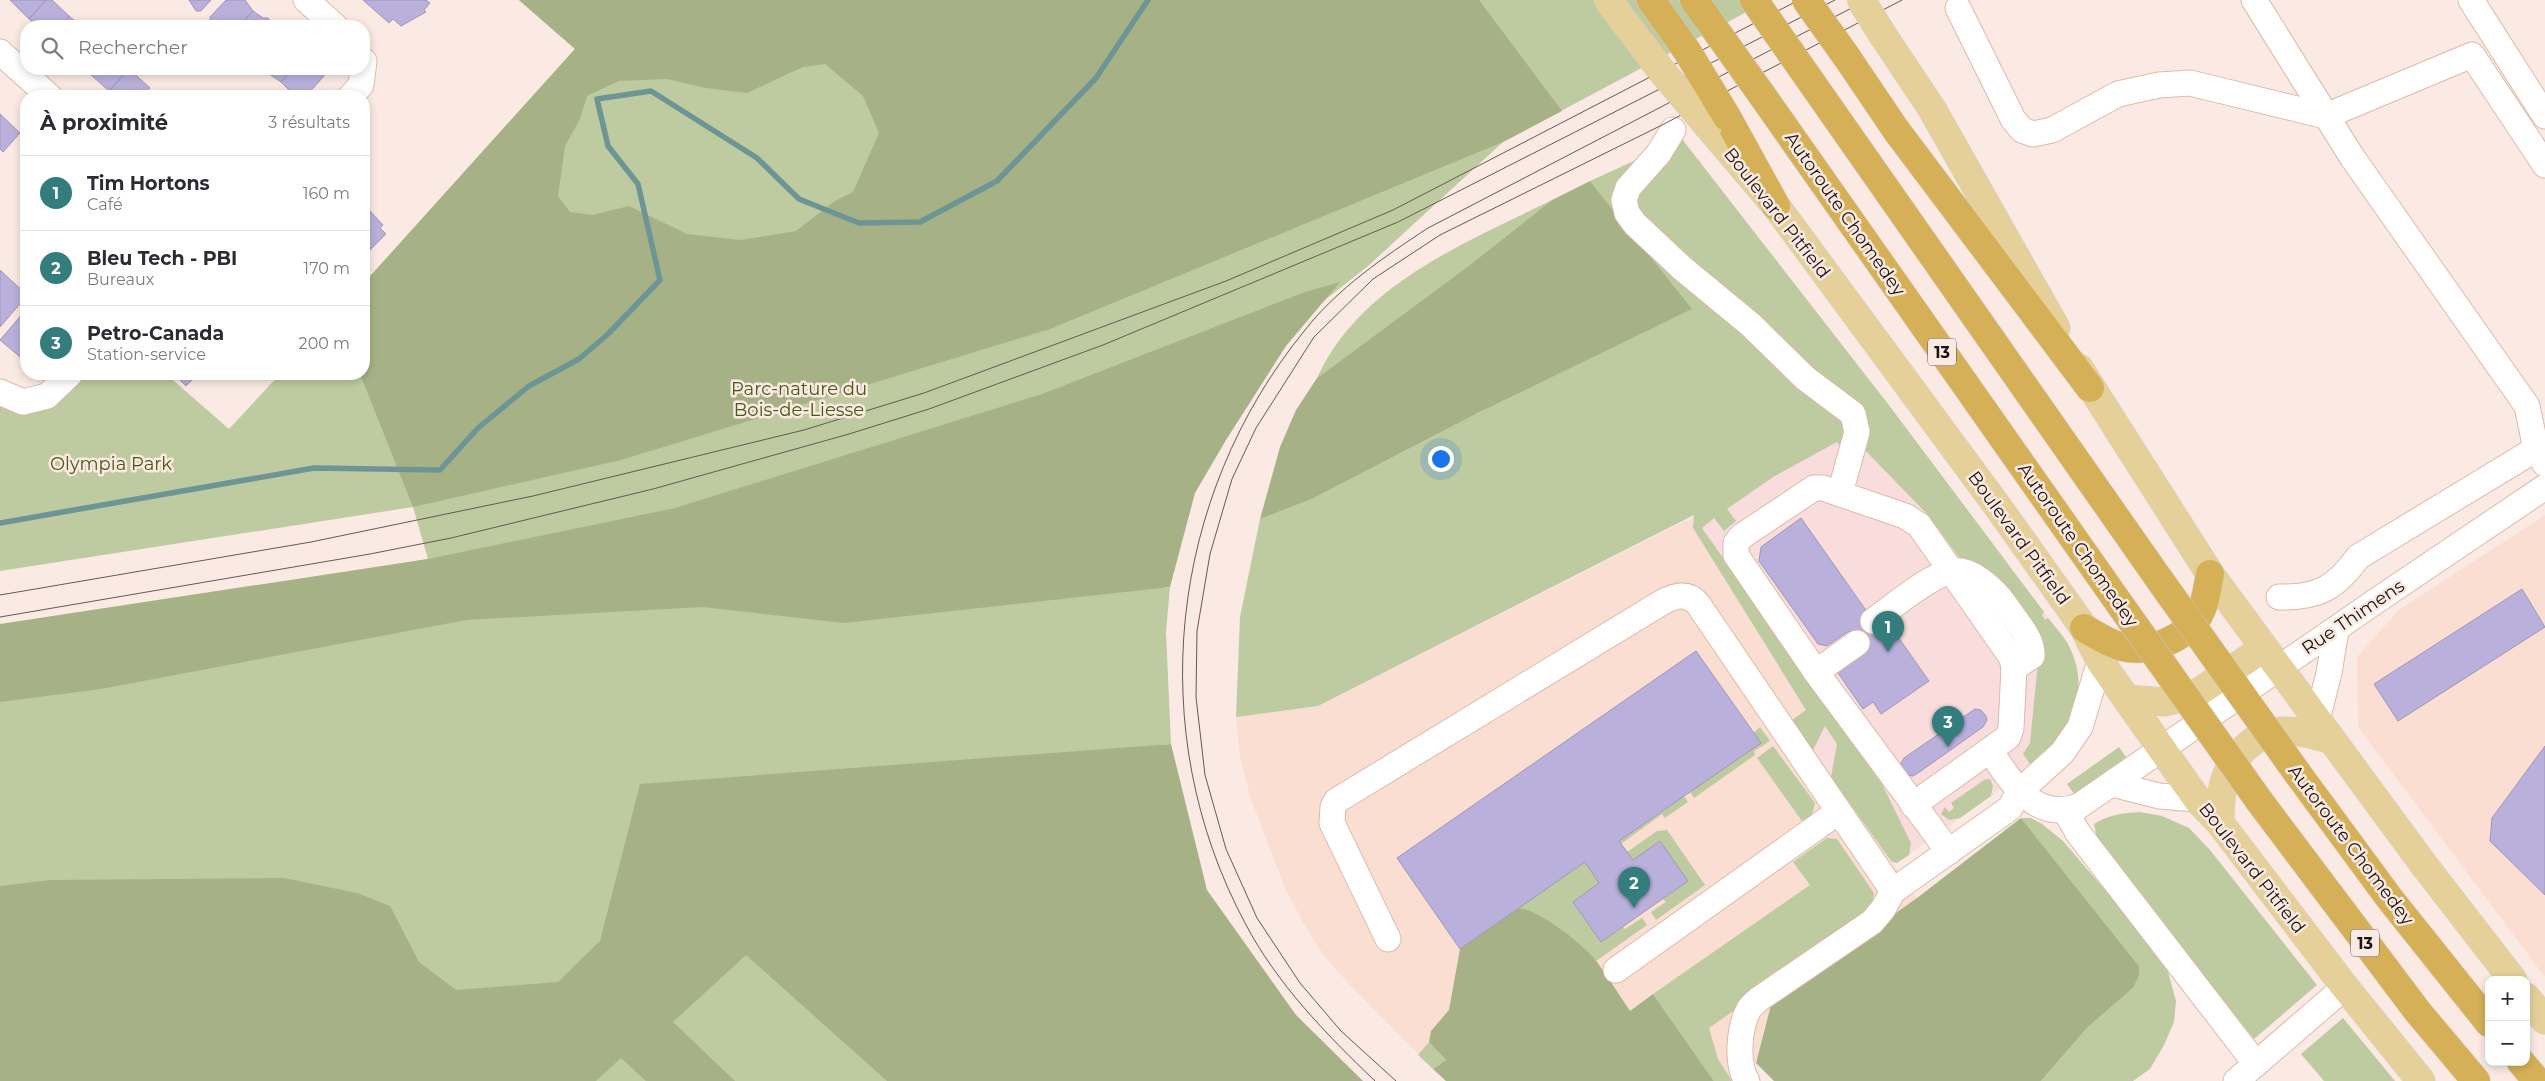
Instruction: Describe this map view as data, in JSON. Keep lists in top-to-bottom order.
{
  "streets": {
    "highway": ["Autoroute Chomedey", "13"],
    "main road": ["Boulevard Pitfield"],
    "street": ["Rue Thimens"]
  },
  "crossings": [
    ["Boulevard Pitfield", "Rue Thimens"]
  ],
  "parks": ["Parc-nature du Bois-de-Liesse", "Olympia Park"],
  "page": {
    "search": "Rechercher",
    "heading": ["À proximité", "3 résultats"],
    "list": [
      {
        "mark": "1",
        "name": "Tim Hortons",
        "note": "Café",
        "value": "160 m"
      },
      {
        "mark": "2",
        "name": "Bleu Tech - PBI",
        "note": "Bureaux",
        "value": "170 m"
      },
      {
        "mark": "3",
        "name": "Petro-Canada",
        "note": "Station-service",
        "value": "200 m"
      }
    ],
    "pins": ["1", "3", "2"],
    "map_buttons": ["+", "−"]
  }
}
